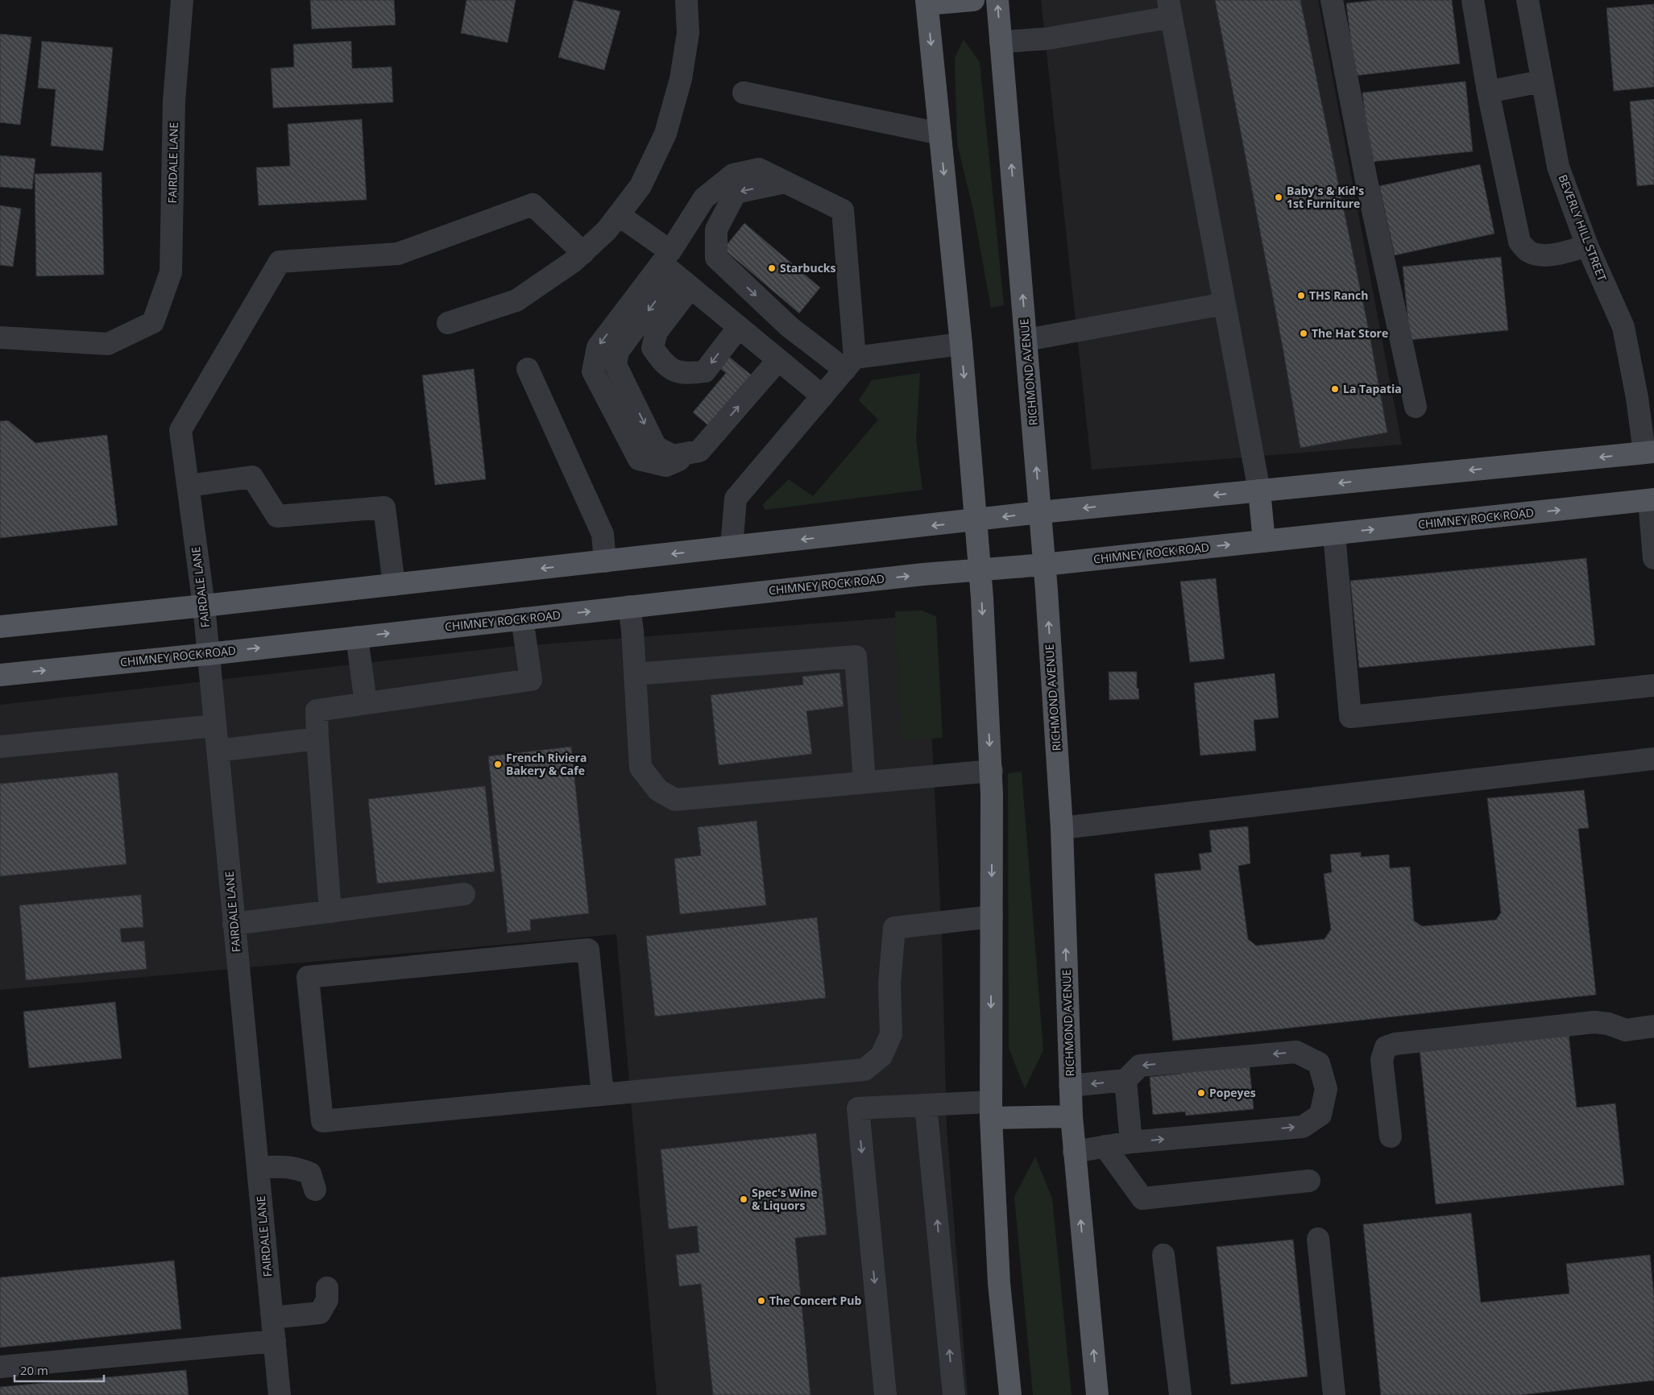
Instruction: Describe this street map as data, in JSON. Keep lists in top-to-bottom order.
{
  "streets": {
    "main road": ["RICHMOND AVENUE", "CHIMNEY ROCK ROAD"],
    "street": ["FAIRDALE LANE", "BEVERLY HILL STREET"]
  },
  "crossings": [
    ["FAIRDALE LANE", "CHIMNEY ROCK ROAD"],
    ["RICHMOND AVENUE", "CHIMNEY ROCK ROAD"]
  ],
  "places": [
    "Baby's & Kid's 1st Furniture",
    "Starbucks",
    "THS Ranch",
    "The Hat Store",
    "La Tapatia",
    "French Riviera Bakery & Cafe",
    "Popeyes",
    "Spec's Wine & Liquors",
    "The Concert Pub"
  ],
  "scale_bar": "20 m"
}
